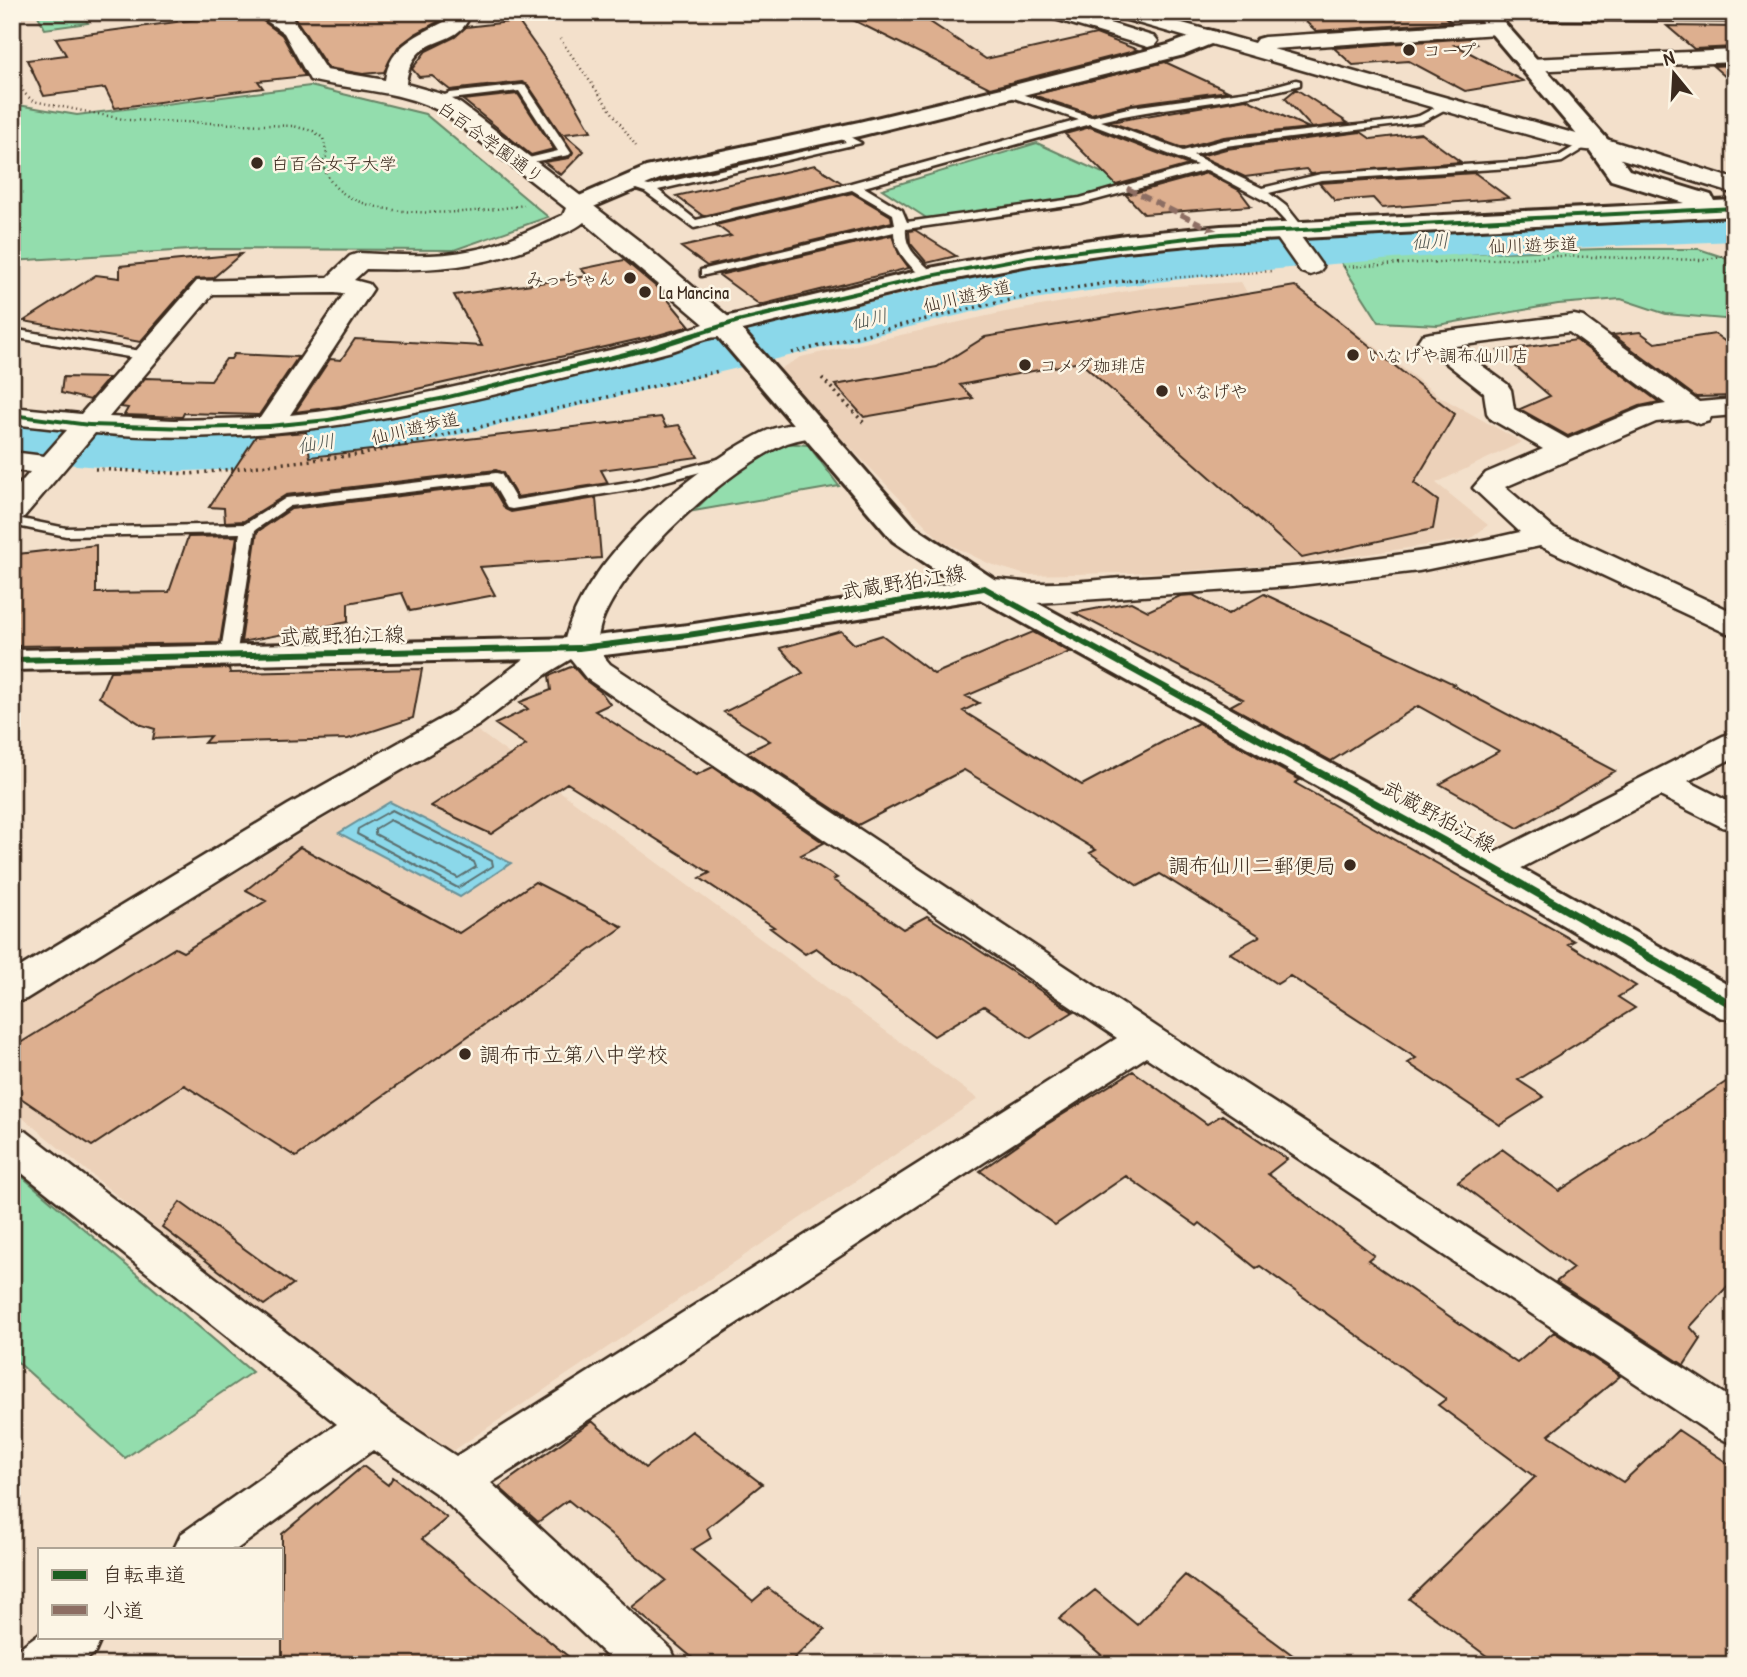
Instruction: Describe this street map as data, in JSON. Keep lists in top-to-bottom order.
{
  "streets": {
    "street": ["白百合学園通り", "武蔵野狛江線"],
    "cycle path": ["仙川遊歩道"]
  },
  "water": ["仙川"],
  "places": [
    "コープ",
    "白百合女子大学",
    "みっちゃん",
    "La Mancina",
    "いなげや調布仙川店",
    "コメダ珈琲店",
    "いなげや",
    "調布仙川二郵便局",
    "調布市立第八中学校"
  ],
  "legend": ["自転車道", "小道"],
  "north": "top"
}
